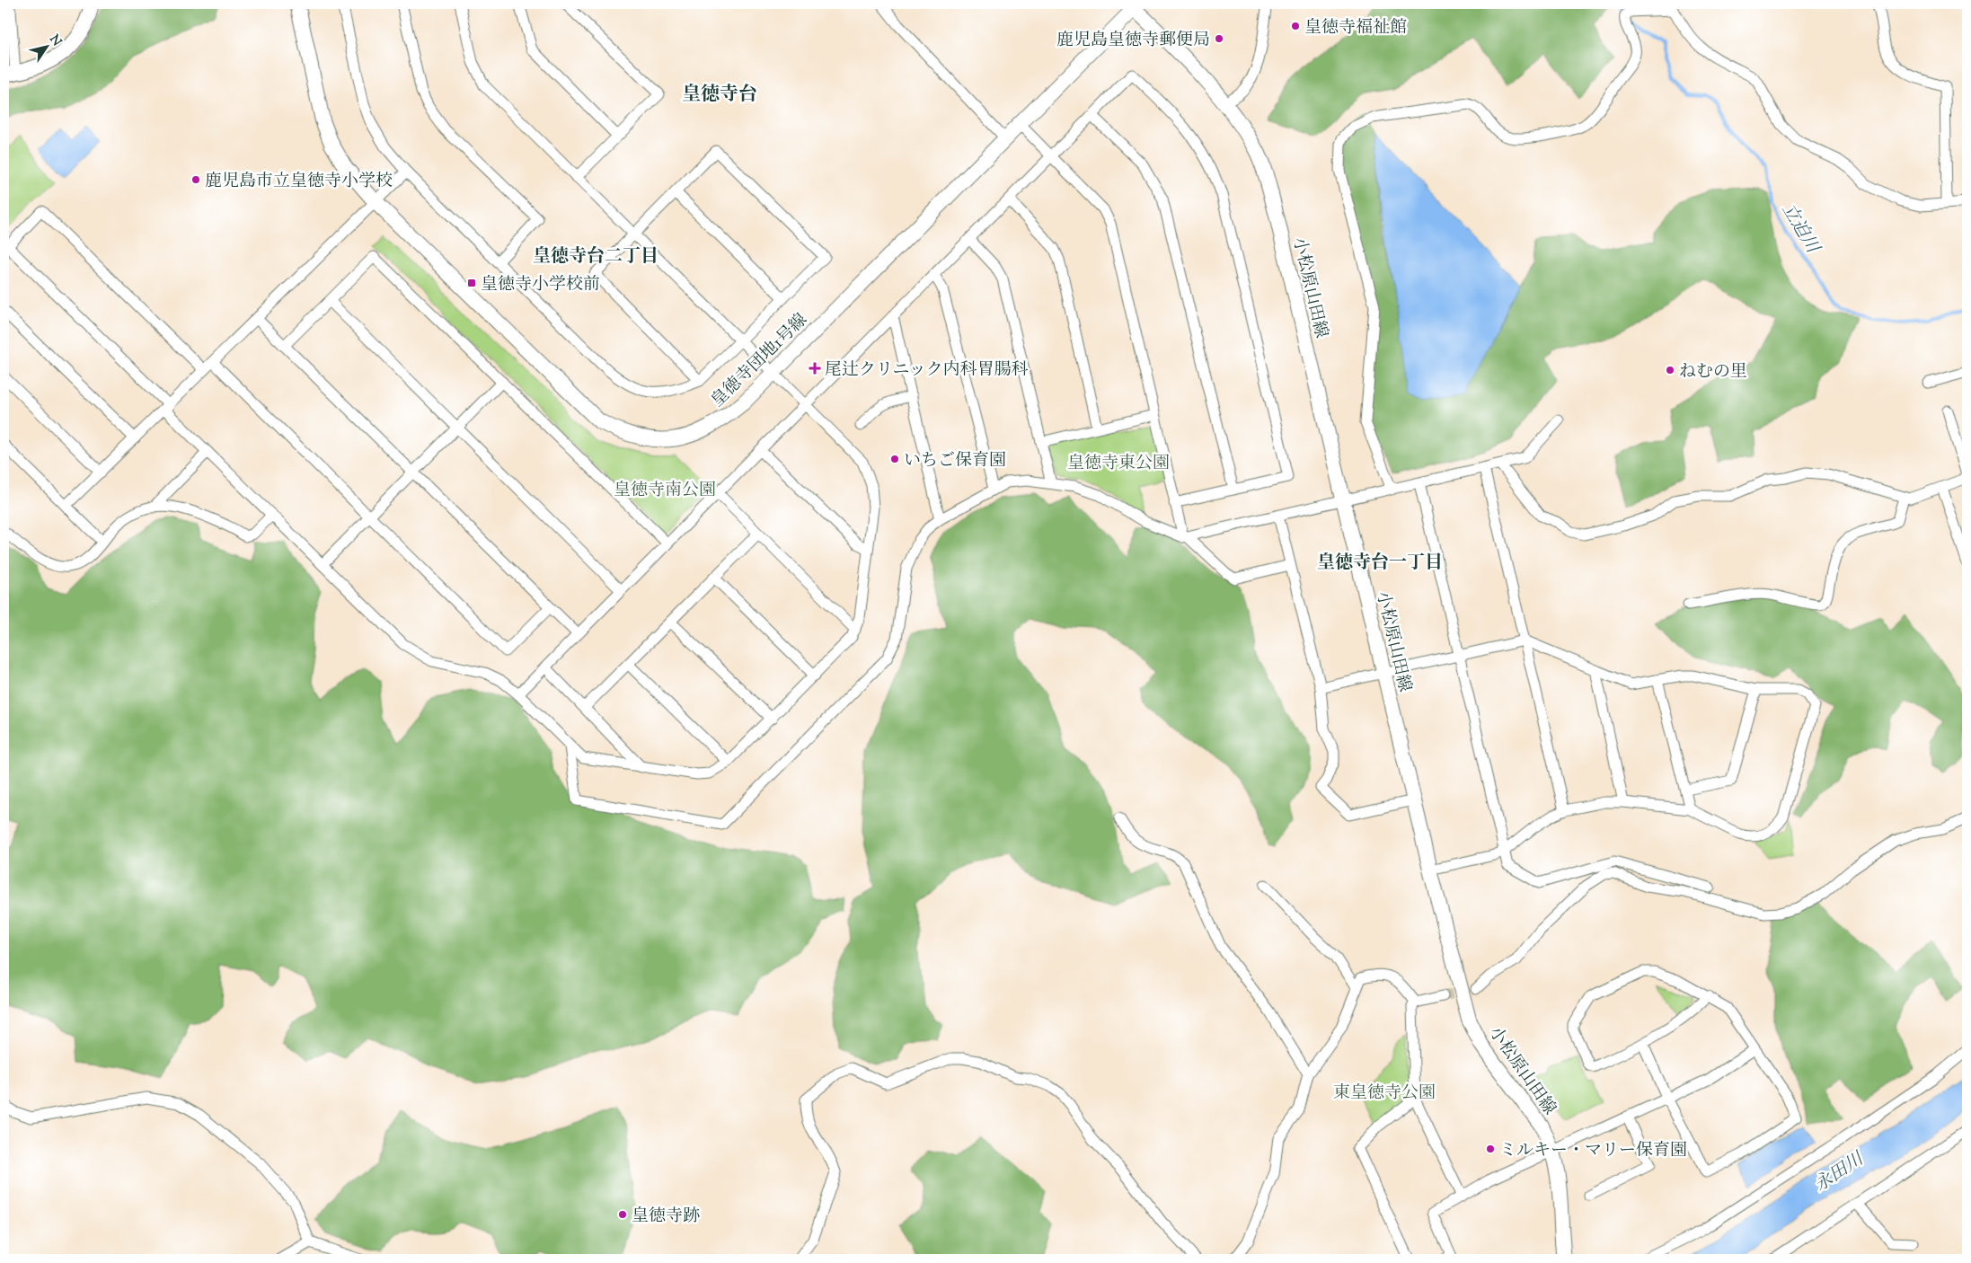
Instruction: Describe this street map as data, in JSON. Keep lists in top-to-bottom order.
{
  "streets": {
    "street": ["小松原山田線", "皇徳寺団地1号線"]
  },
  "crossings": [
    ["小松原山田線", "皇徳寺団地1号線"]
  ],
  "districts": ["皇徳寺台", "皇徳寺台二丁目", "皇徳寺台一丁目"],
  "water": ["立迫川", "永田川"],
  "parks": ["皇徳寺東公園", "皇徳寺南公園", "東皇徳寺公園"],
  "places": {
    "other": [
      "皇徳寺福祉館",
      "鹿児島皇徳寺郵便局",
      "鹿児島市立皇徳寺小学校",
      "ねむの里",
      "いちご保育園",
      "ミルキー・マリー保育園",
      "皇徳寺跡"
    ],
    "transit": ["皇徳寺小学校前"],
    "health": ["尾辻クリニック内科胃腸科"]
  },
  "north": "top right"
}
